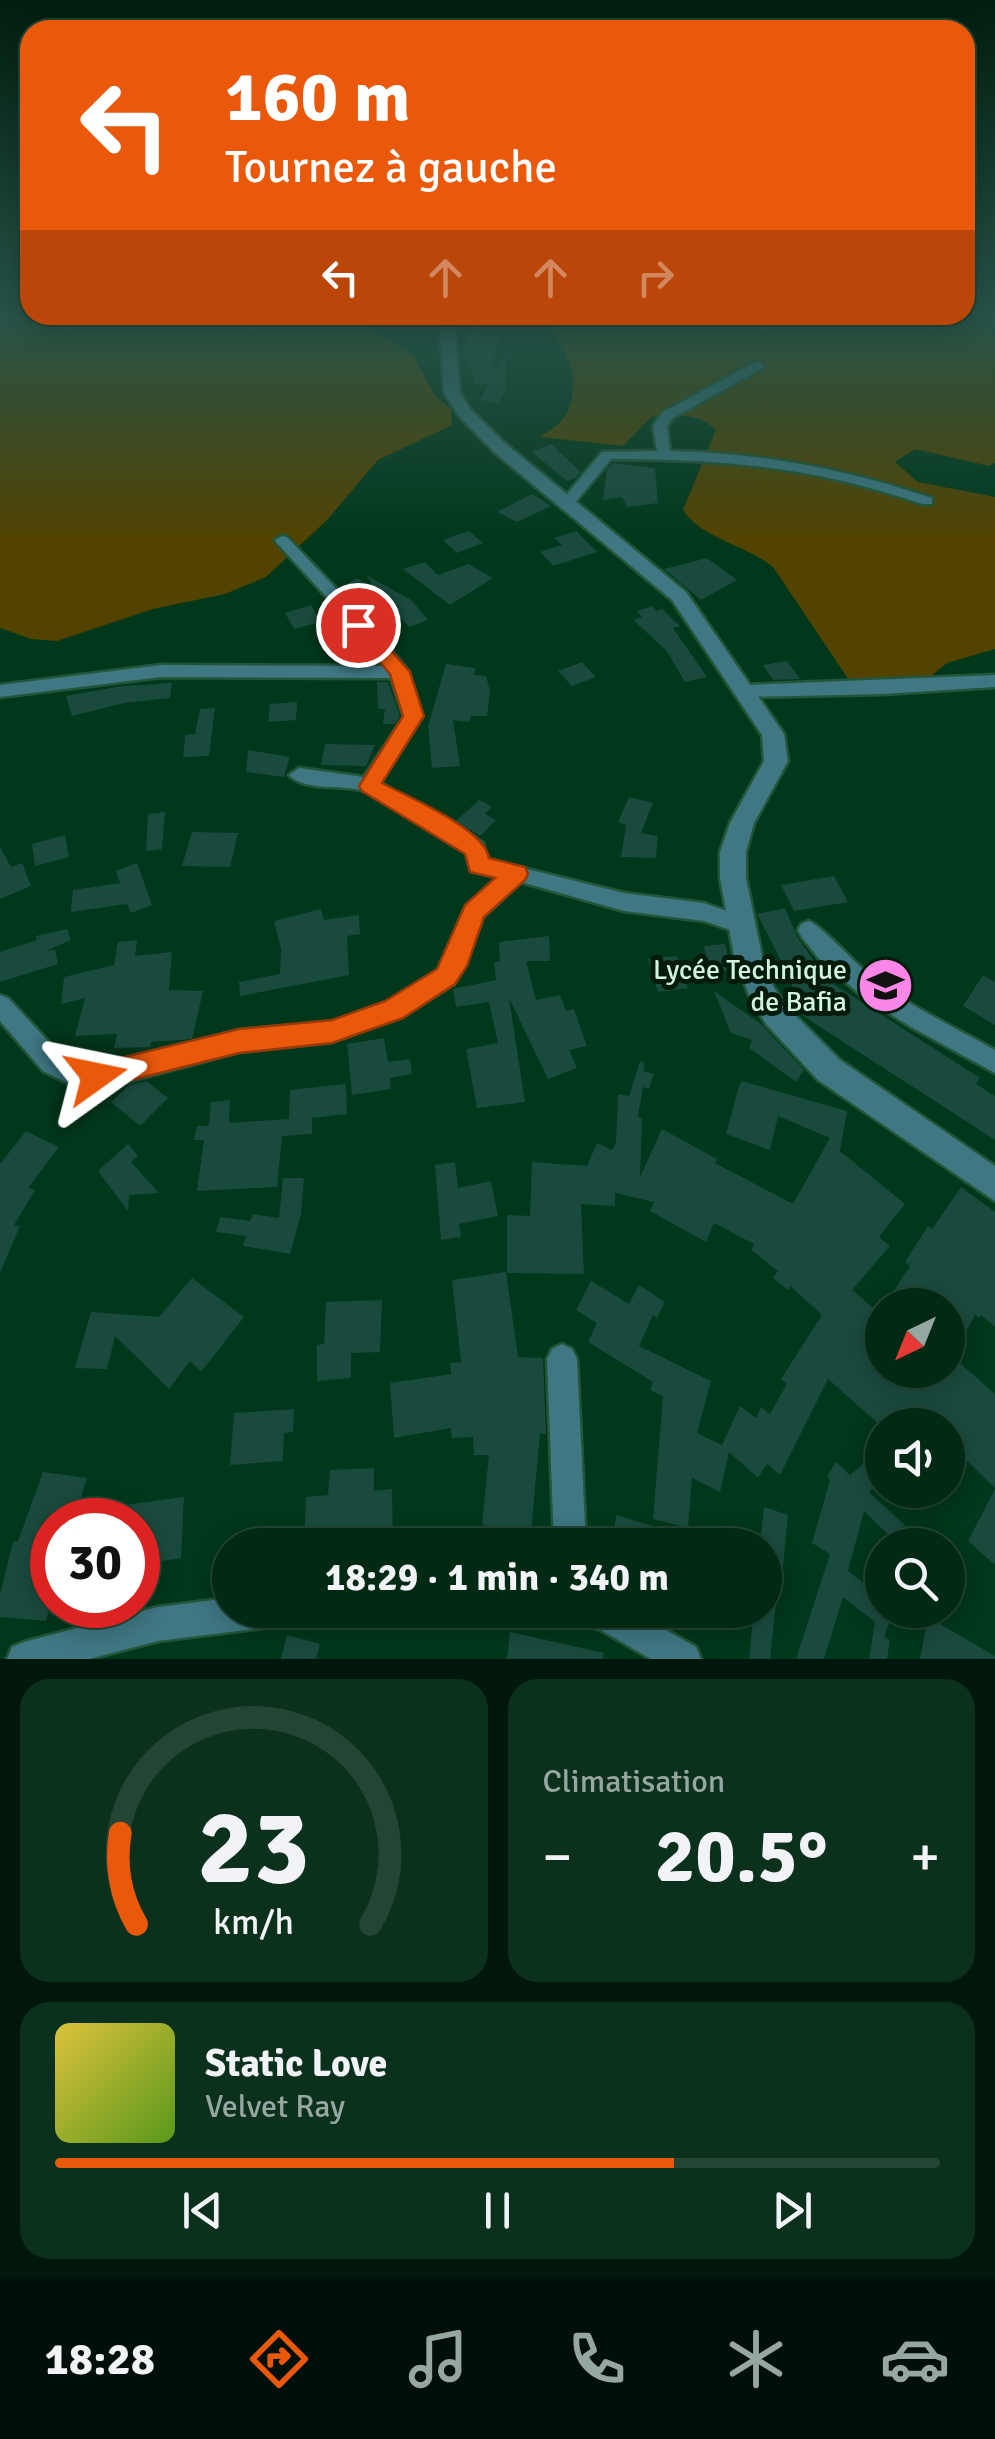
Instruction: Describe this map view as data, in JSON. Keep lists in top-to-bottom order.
{
  "places": {
    "school or university": ["Lycée Technique de Bafia"]
  },
  "north": "bottom left",
  "page": {
    "turn": ["160 m", "Tournez à gauche"],
    "limit": "30",
    "trip": "18:29 · 1 min · 340 m",
    "tile": "Climatisation",
    "heat": ["−", "20.5°", "+"],
    "song": ["Static Love", "Velvet Ray"],
    "tabs": "18:28",
    "gauge": ["23", "km/h"]
  }
}
